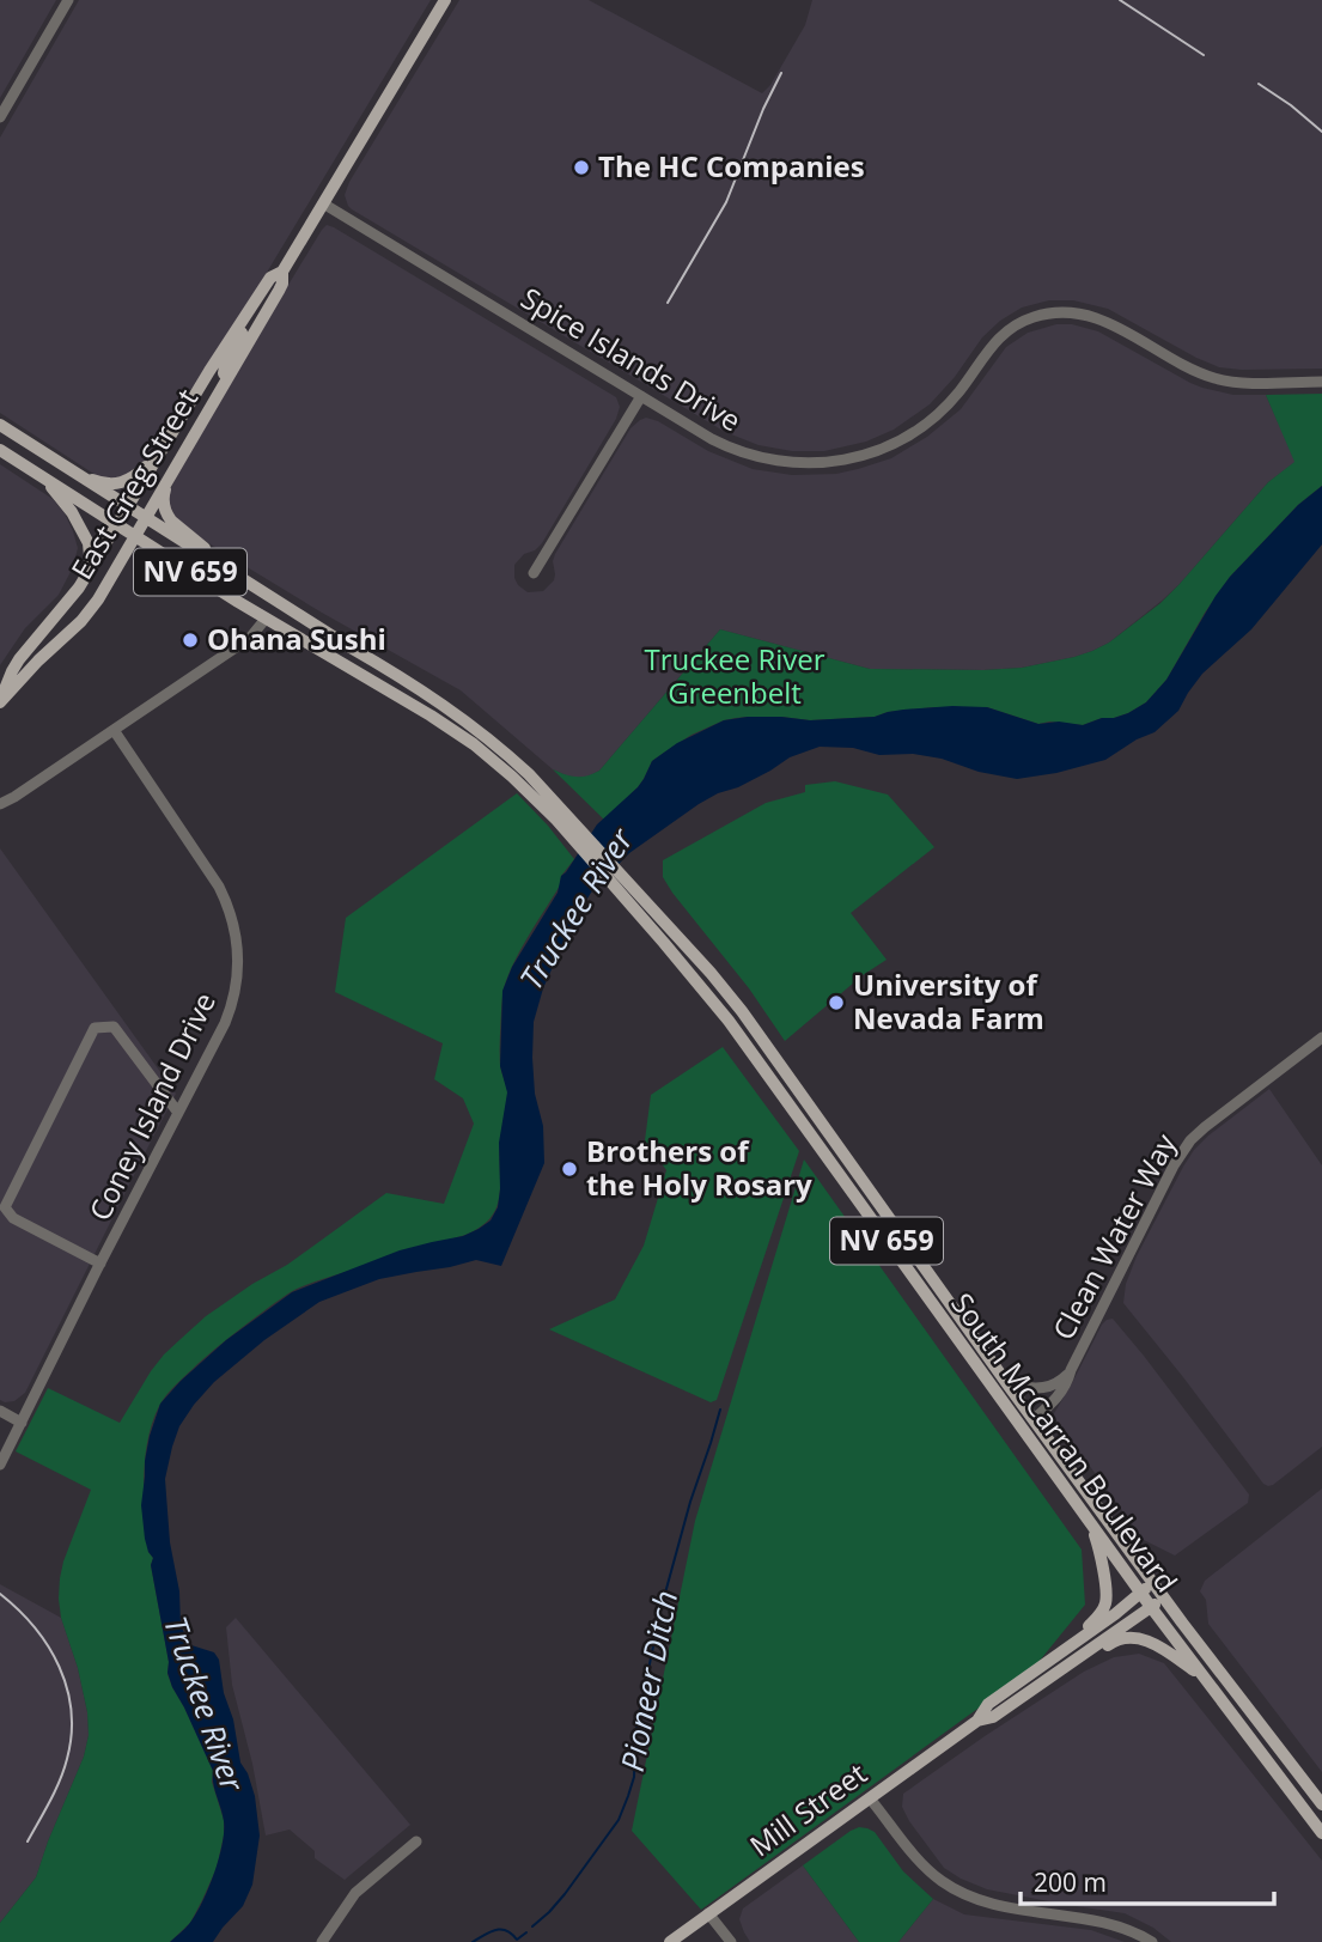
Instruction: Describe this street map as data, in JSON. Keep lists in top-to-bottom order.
{
  "streets": {
    "main road": [
      "East Greg Street",
      "NV 659",
      "South McCarran Boulevard",
      "Mill Street"
    ],
    "street": ["Spice Islands Drive", "Coney Island Drive", "Clean Water Way"]
  },
  "crossings": [
    ["Spice Islands Drive", "East Greg Street"],
    ["East Greg Street", "South McCarran Boulevard"],
    ["Clean Water Way", "South McCarran Boulevard"],
    ["South McCarran Boulevard", "Mill Street"]
  ],
  "water": ["Truckee River", "Pioneer Ditch"],
  "parks": ["Truckee River Greenbelt"],
  "places": [
    "The HC Companies",
    "Ohana Sushi",
    "University of Nevada Farm",
    "Brothers of the Holy Rosary"
  ],
  "scale_bar": "200 m"
}
